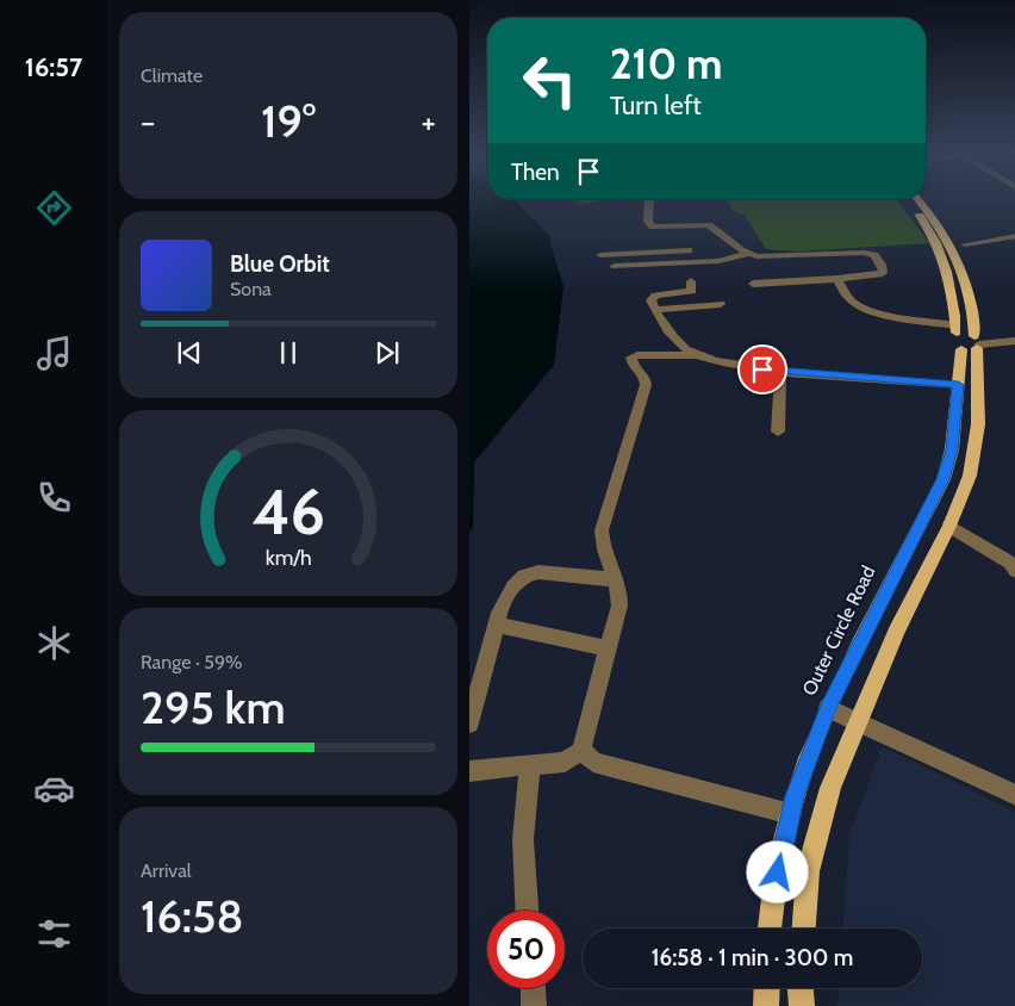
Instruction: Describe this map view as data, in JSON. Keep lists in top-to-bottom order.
{
  "streets": {
    "main road": ["Outer Circle Road"]
  },
  "page": {
    "tabs": "16:57",
    "tile": [
      "Climate",
      ["Range · 59%", "295 km"],
      ["Arrival", "16:58"]
    ],
    "turn": ["210 m", "Turn left"],
    "heat": ["−", "19°", "+"],
    "then": "Then",
    "song": ["Blue Orbit", "Sona"],
    "limit": "50",
    "trip": "16:58 · 1 min · 300 m",
    "gauge": ["46", "km/h"]
  }
}
